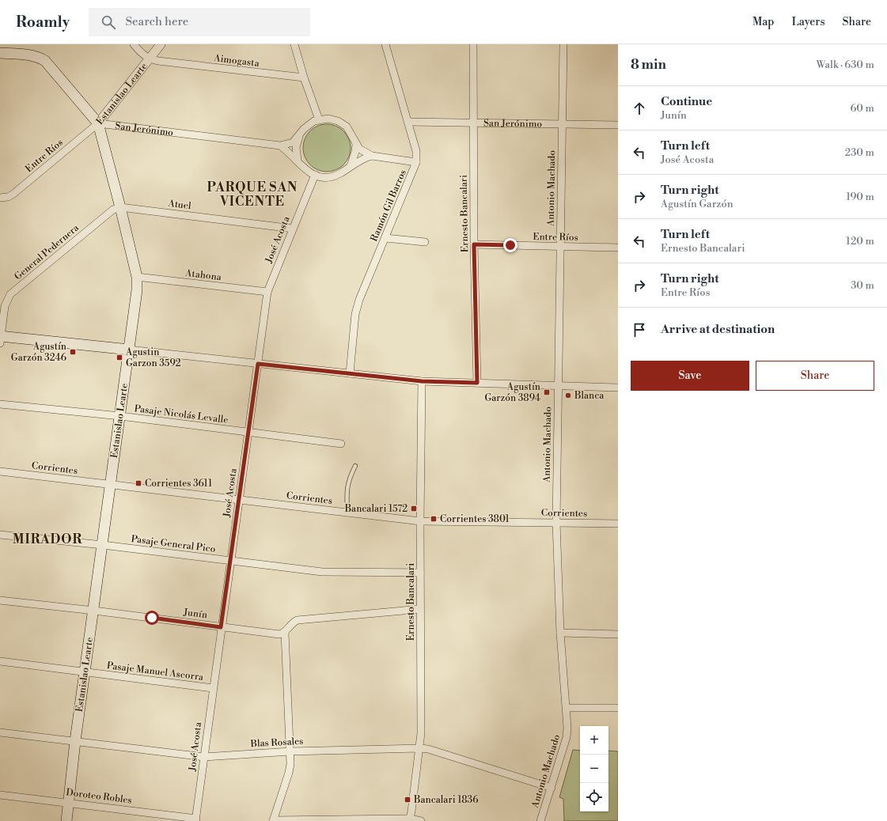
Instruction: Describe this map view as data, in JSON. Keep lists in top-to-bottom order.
{
  "streets": {
    "main road": ["Estanislao Learte"],
    "street": [
      "Aimogasta",
      "San Jerónimo",
      "Entre Ríos",
      "Antonio Machado",
      "Atuel",
      "Ramón Gil Barros",
      "Ernesto Bancalari",
      "José Acosta",
      "General Pedernera",
      "Atahona",
      "Pasaje Nicolás Levalle",
      "Corrientes",
      "Pasaje General Pico",
      "Junín",
      "Pasaje Manuel Ascorra",
      "Blas Rosales",
      "Doroteo Robles"
    ]
  },
  "crossings": [
    ["Aimogasta", "Estanislao Learte"],
    ["Estanislao Learte", "San Jerónimo"],
    ["Estanislao Learte", "Entre Ríos"],
    ["Estanislao Learte", "Atuel"],
    ["Estanislao Learte", "General Pedernera"],
    ["Estanislao Learte", "Atahona"],
    ["Estanislao Learte", "Pasaje Nicolás Levalle"],
    ["Estanislao Learte", "Corrientes"],
    ["Estanislao Learte", "Pasaje General Pico"],
    ["Estanislao Learte", "Junín"],
    ["Estanislao Learte", "Pasaje Manuel Ascorra"],
    ["Estanislao Learte", "Blas Rosales"],
    ["Estanislao Learte", "Doroteo Robles"],
    ["San Jerónimo", "Entre Ríos"],
    ["San Jerónimo", "Antonio Machado"],
    ["San Jerónimo", "Ramón Gil Barros"],
    ["San Jerónimo", "Ernesto Bancalari"],
    ["Entre Ríos", "Antonio Machado"],
    ["Entre Ríos", "Ernesto Bancalari"],
    ["Antonio Machado", "Corrientes"],
    ["Antonio Machado", "Blas Rosales"],
    ["Atuel", "José Acosta"],
    ["Atuel", "General Pedernera"],
    ["Ernesto Bancalari", "Corrientes"],
    ["Ernesto Bancalari", "Pasaje General Pico"],
    ["Ernesto Bancalari", "Blas Rosales"],
    ["José Acosta", "Atahona"],
    ["José Acosta", "Pasaje Nicolás Levalle"],
    ["José Acosta", "Corrientes"],
    ["José Acosta", "Pasaje General Pico"],
    ["José Acosta", "Junín"],
    ["José Acosta", "Pasaje Manuel Ascorra"],
    ["José Acosta", "Blas Rosales"],
    ["José Acosta", "Doroteo Robles"]
  ],
  "districts": ["PARQUE SAN VICENTE", "MIRADOR"],
  "places": {
    "transit": [
      "Agustín Garzón 3246",
      "Agustin Garzon 3592",
      "Agustín Garzón 3894",
      "Corrientes 3611",
      "Bancalari 1572",
      "Corrientes 3801",
      "Bancalari 1836"
    ],
    "other": ["Blanca"]
  },
  "page": {
    "header": "Roamly",
    "search": "Search here",
    "nav": ["Map", "Layers", "Share"],
    "heading": ["8 min", "Walk · 630 m"],
    "list": [
      ["Continue", "Junín", "60 m"],
      ["Turn left", "José Acosta", "230 m"],
      ["Turn right", "Agustín Garzón", "190 m"],
      ["Turn left", "Ernesto Bancalari", "120 m"],
      ["Turn right", "Entre Ríos", "30 m"],
      "Arrive at destination"
    ],
    "buttons": ["Save", "Share"],
    "map_buttons": ["+", "−"]
  }
}
